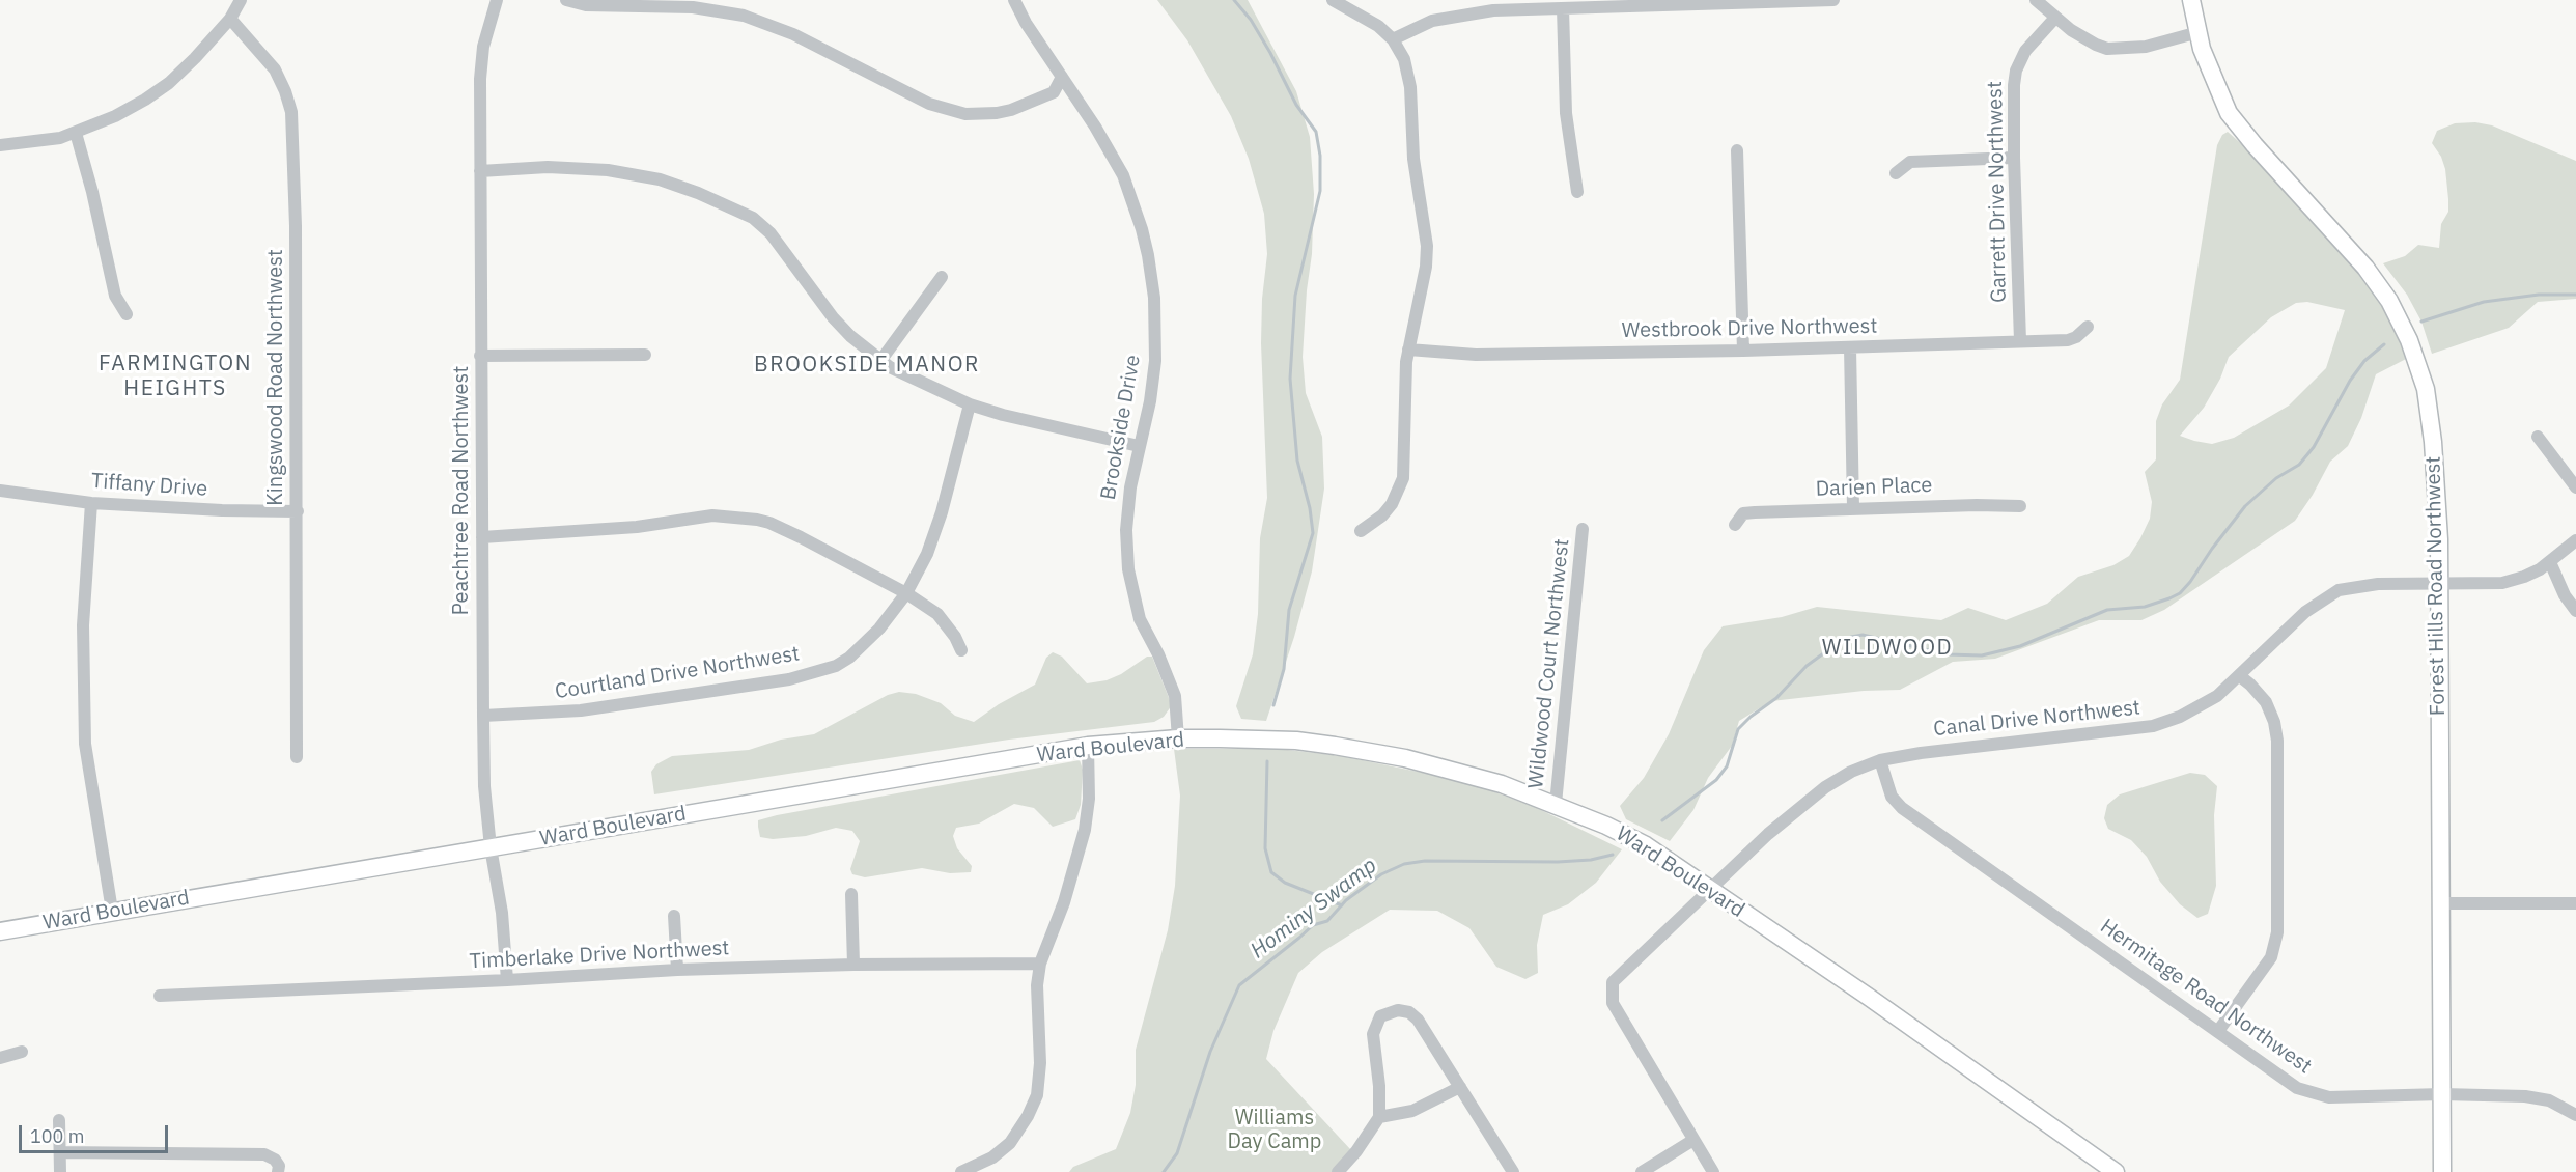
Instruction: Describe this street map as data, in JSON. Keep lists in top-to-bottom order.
{
  "streets": {
    "main road": ["Forest Hills Road Northwest", "Ward Boulevard"],
    "street": [
      "Garrett Drive Northwest",
      "Westbrook Drive Northwest",
      "Kingswood Road Northwest",
      "Brookside Drive",
      "Tiffany Drive",
      "Darien Place",
      "Peachtree Road Northwest",
      "Wildwood Court Northwest",
      "Courtland Drive Northwest",
      "Canal Drive Northwest",
      "Timberlake Drive Northwest",
      "Hermitage Road Northwest"
    ]
  },
  "crossings": [
    ["Garrett Drive Northwest", "Westbrook Drive Northwest"],
    ["Kingswood Road Northwest", "Tiffany Drive"],
    ["Brookside Drive", "Ward Boulevard"],
    ["Peachtree Road Northwest", "Courtland Drive Northwest"],
    ["Peachtree Road Northwest", "Ward Boulevard"],
    ["Peachtree Road Northwest", "Timberlake Drive Northwest"],
    ["Forest Hills Road Northwest", "Canal Drive Northwest"],
    ["Forest Hills Road Northwest", "Hermitage Road Northwest"],
    ["Wildwood Court Northwest", "Ward Boulevard"],
    ["Canal Drive Northwest", "Ward Boulevard"],
    ["Canal Drive Northwest", "Hermitage Road Northwest"]
  ],
  "districts": ["FARMINGTON HEIGHTS", "BROOKSIDE MANOR", "WILDWOOD"],
  "water": ["Hominy Swamp"],
  "parks": ["Williams Day Camp"],
  "scale_bar": "100 m"
}
